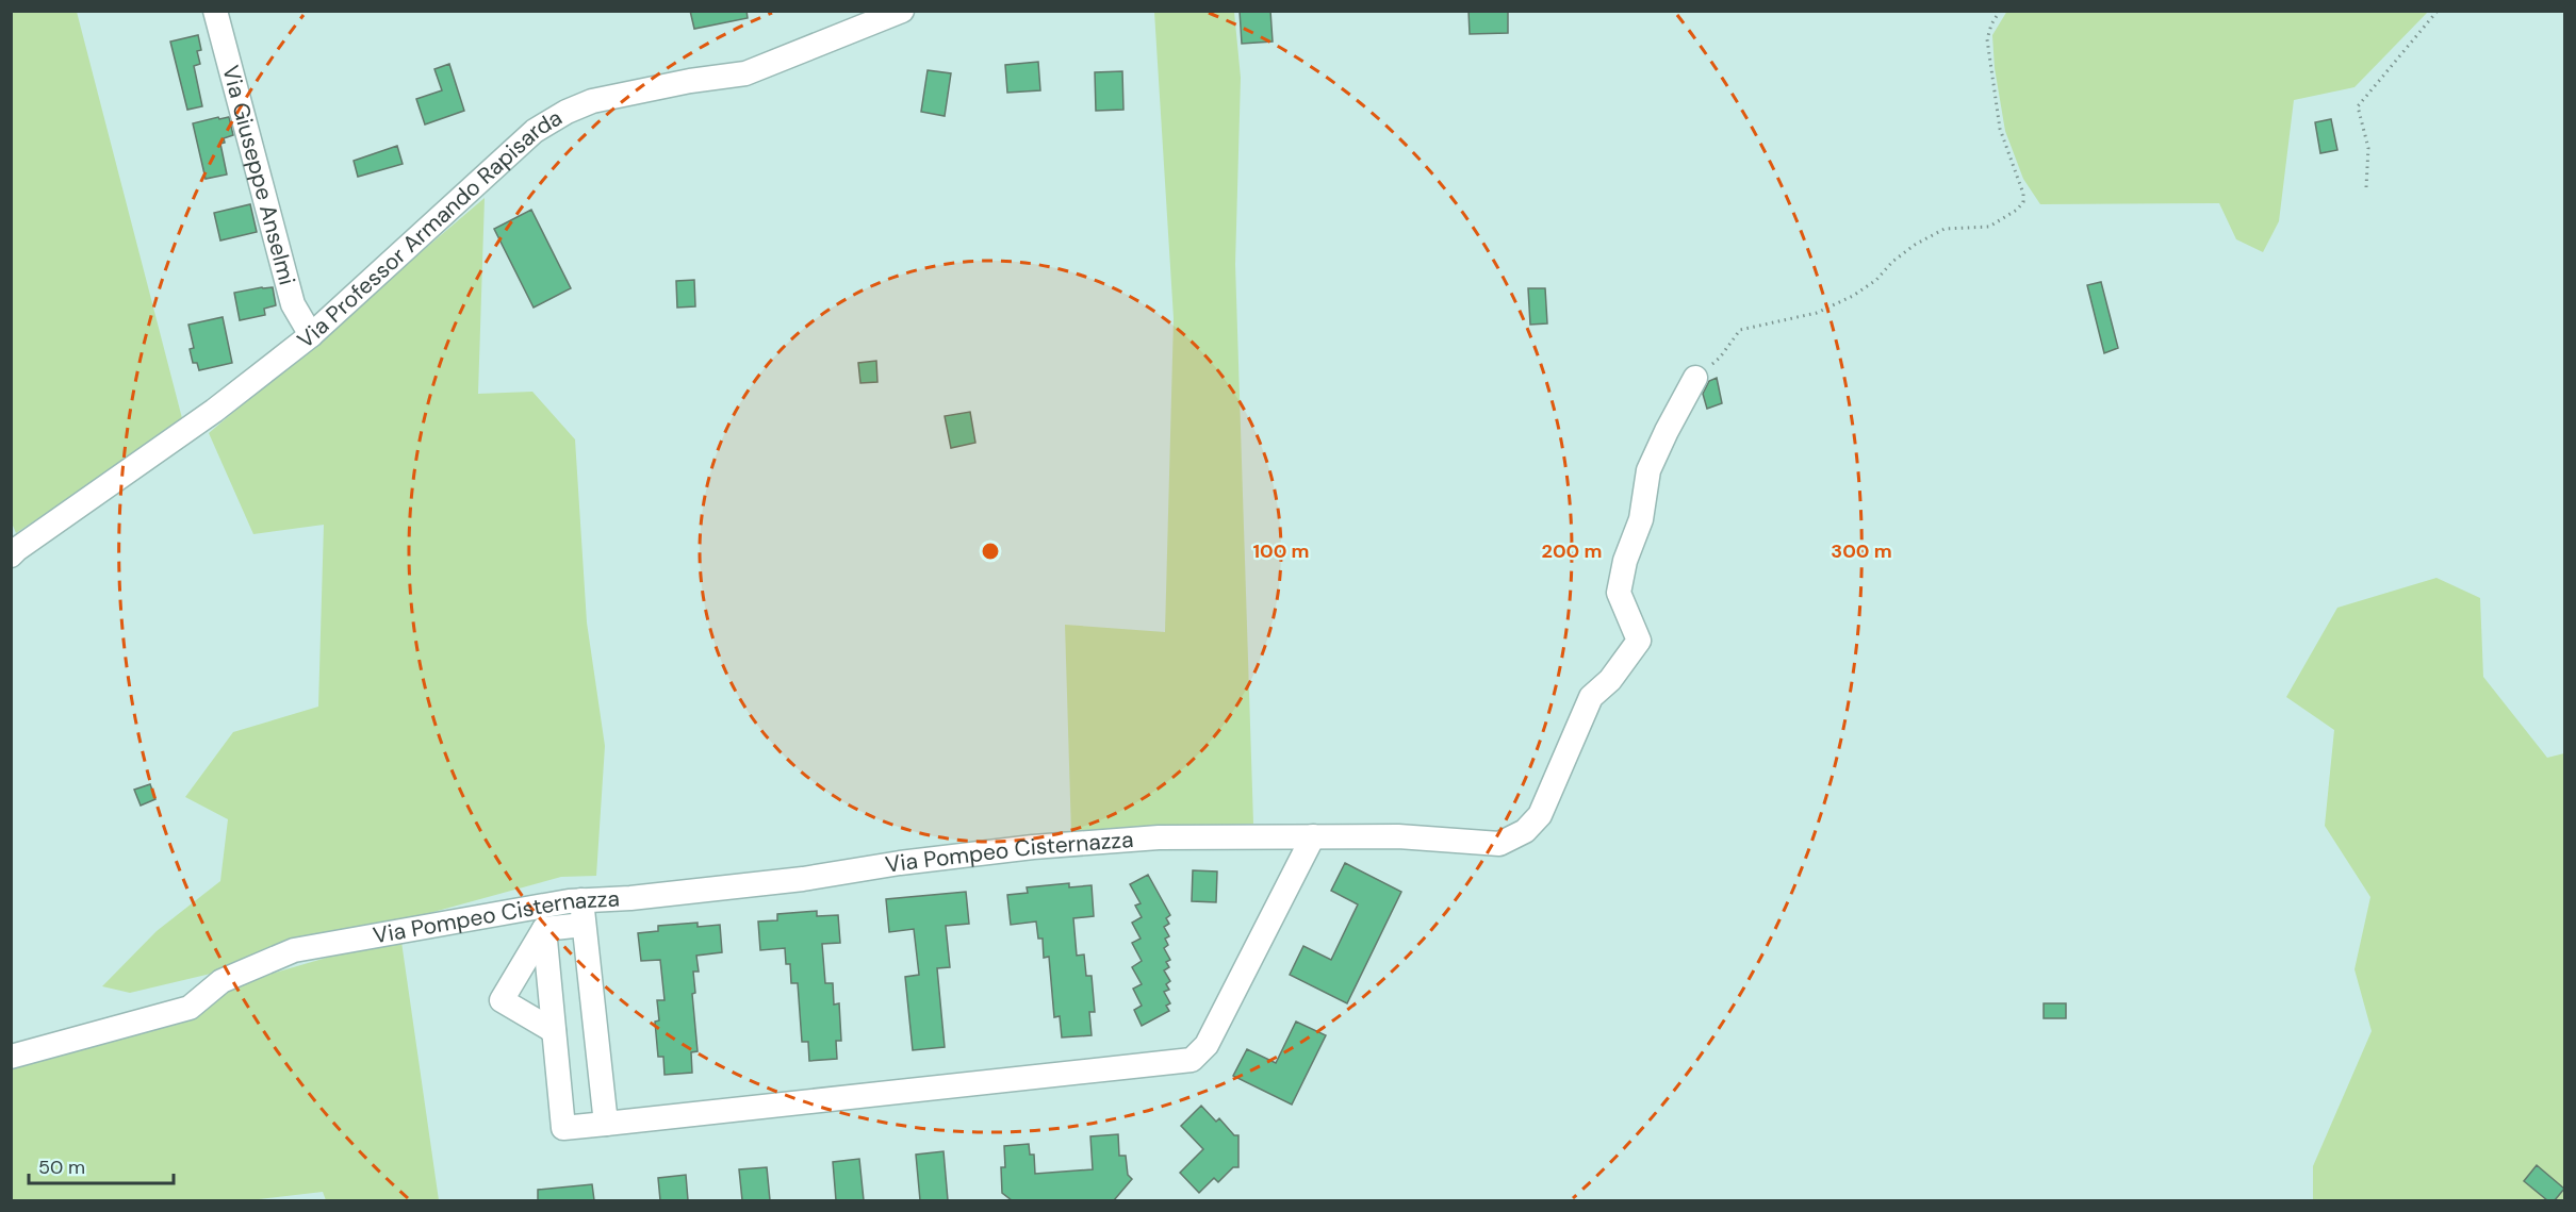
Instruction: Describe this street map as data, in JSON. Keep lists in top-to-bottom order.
{
  "streets": {
    "street": ["Via Giuseppe Anselmi", "Via Professor Armando Rapisarda", "Via Pompeo Cisternazza"]
  },
  "crossings": [
    ["Via Giuseppe Anselmi", "Via Professor Armando Rapisarda"]
  ],
  "scale_bar": "50 m",
  "rings": ["100 m", "200 m", "300 m"]
}
